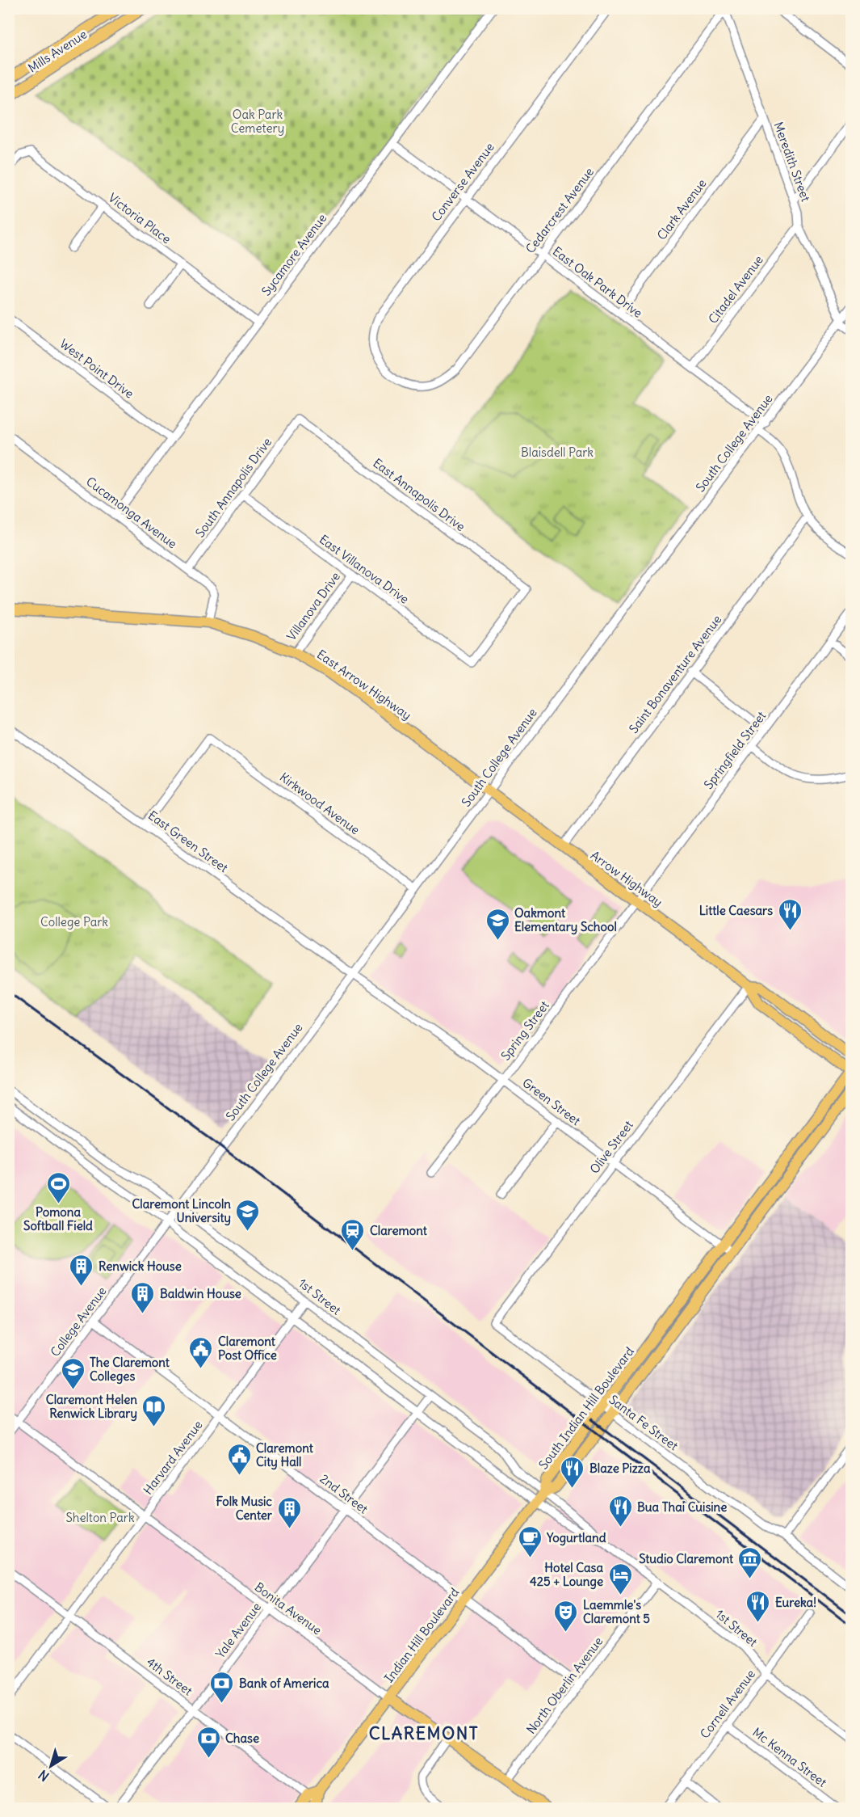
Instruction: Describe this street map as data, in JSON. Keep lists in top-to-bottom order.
{
  "streets": {
    "main road": [
      "Mills Avenue",
      "East Arrow Highway",
      "Arrow Highway",
      "South Indian Hill Boulevard",
      "Bonita Avenue",
      "Indian Hill Boulevard"
    ],
    "street": [
      "Meredith Street",
      "Converse Avenue",
      "Clark Avenue",
      "Cedarcrest Avenue",
      "Victoria Place",
      "Sycamore Avenue",
      "East Oak Park Drive",
      "Citadel Avenue",
      "West Point Drive",
      "South College Avenue",
      "South Annapolis Drive",
      "East Annapolis Drive",
      "Cucamonga Avenue",
      "East Villanova Drive",
      "Villanova Drive",
      "Saint Bonaventure Avenue",
      "Springfield Street",
      "Kirkwood Avenue",
      "East Green Street",
      "Spring Street",
      "Green Street",
      "Olive Street",
      "1st Street",
      "College Avenue",
      "Santa Fe Street",
      "Harvard Avenue",
      "2nd Street",
      "Yale Avenue",
      "4th Street",
      "North Oberlin Avenue",
      "Cornell Avenue",
      "Mc Kenna Street"
    ]
  },
  "crossings": [
    ["Meredith Street", "Clark Avenue"],
    ["Meredith Street", "Cedarcrest Avenue"],
    ["Meredith Street", "Citadel Avenue"],
    ["Meredith Street", "South College Avenue"],
    ["Converse Avenue", "Cedarcrest Avenue"],
    ["Converse Avenue", "East Oak Park Drive"],
    ["Clark Avenue", "East Oak Park Drive"],
    ["Cedarcrest Avenue", "East Oak Park Drive"],
    ["Victoria Place", "Sycamore Avenue"],
    ["Sycamore Avenue", "East Oak Park Drive"],
    ["Sycamore Avenue", "West Point Drive"],
    ["Sycamore Avenue", "Cucamonga Avenue"],
    ["East Oak Park Drive", "Citadel Avenue"],
    ["East Oak Park Drive", "South College Avenue"],
    ["South College Avenue", "East Arrow Highway"],
    ["South College Avenue", "Kirkwood Avenue"],
    ["South College Avenue", "East Green Street"],
    ["South College Avenue", "Arrow Highway"],
    ["South College Avenue", "Green Street"],
    ["South College Avenue", "1st Street"],
    ["South College Avenue", "College Avenue"],
    ["South Annapolis Drive", "East Annapolis Drive"],
    ["South Annapolis Drive", "Cucamonga Avenue"],
    ["South Annapolis Drive", "East Villanova Drive"],
    ["East Annapolis Drive", "East Villanova Drive"],
    ["Cucamonga Avenue", "East Arrow Highway"],
    ["East Villanova Drive", "Villanova Drive"],
    ["Villanova Drive", "East Arrow Highway"],
    ["Saint Bonaventure Avenue", "Arrow Highway"],
    ["East Arrow Highway", "Arrow Highway"],
    ["Springfield Street", "Arrow Highway"],
    ["Springfield Street", "Spring Street"],
    ["Kirkwood Avenue", "East Green Street"],
    ["East Green Street", "Green Street"],
    ["Arrow Highway", "Spring Street"],
    ["Arrow Highway", "Olive Street"],
    ["Arrow Highway", "South Indian Hill Boulevard"],
    ["Spring Street", "Green Street"],
    ["Green Street", "Olive Street"],
    ["Green Street", "South Indian Hill Boulevard"],
    ["Olive Street", "Santa Fe Street"],
    ["1st Street", "College Avenue"],
    ["1st Street", "South Indian Hill Boulevard"],
    ["1st Street", "Harvard Avenue"],
    ["1st Street", "Yale Avenue"],
    ["1st Street", "Indian Hill Boulevard"],
    ["1st Street", "North Oberlin Avenue"],
    ["1st Street", "Cornell Avenue"],
    ["College Avenue", "2nd Street"],
    ["College Avenue", "Bonita Avenue"],
    ["South Indian Hill Boulevard", "Santa Fe Street"],
    ["South Indian Hill Boulevard", "Indian Hill Boulevard"],
    ["Harvard Avenue", "2nd Street"],
    ["Harvard Avenue", "Bonita Avenue"],
    ["Harvard Avenue", "4th Street"],
    ["2nd Street", "Yale Avenue"],
    ["2nd Street", "Indian Hill Boulevard"],
    ["2nd Street", "North Oberlin Avenue"],
    ["Bonita Avenue", "Yale Avenue"],
    ["Bonita Avenue", "Indian Hill Boulevard"],
    ["Bonita Avenue", "North Oberlin Avenue"],
    ["Yale Avenue", "4th Street"],
    ["Indian Hill Boulevard", "4th Street"],
    ["Cornell Avenue", "Mc Kenna Street"]
  ],
  "districts": ["CLAREMONT"],
  "parks": [
    "Oak Park Cemetery",
    "Blaisdell Park",
    "College Park",
    "Shelton Park"
  ],
  "places": {
    "restaurant": [
      "Little Caesars",
      "Blaze Pizza",
      "Bua Thai Cuisine",
      "Eureka!"
    ],
    "school or university": ["Oakmont Elementary School", "Claremont Lincoln University", "The Claremont Colleges"],
    "sports": ["Pomona Softball Field"],
    "station": ["Claremont"],
    "building": ["Renwick House", "Baldwin House", "Folk Music Center"],
    "public building": ["Claremont Post Office", "Claremont City Hall"],
    "library": ["Claremont Helen Renwick Library"],
    "cafe": ["Yogurtland"],
    "museum": ["Studio Claremont"],
    "hotel": ["Hotel Casa 425 + Lounge"],
    "theatre": ["Laemmle's Claremont 5"],
    "bank": ["Bank of America", "Chase"]
  },
  "north": "bottom left"
}
